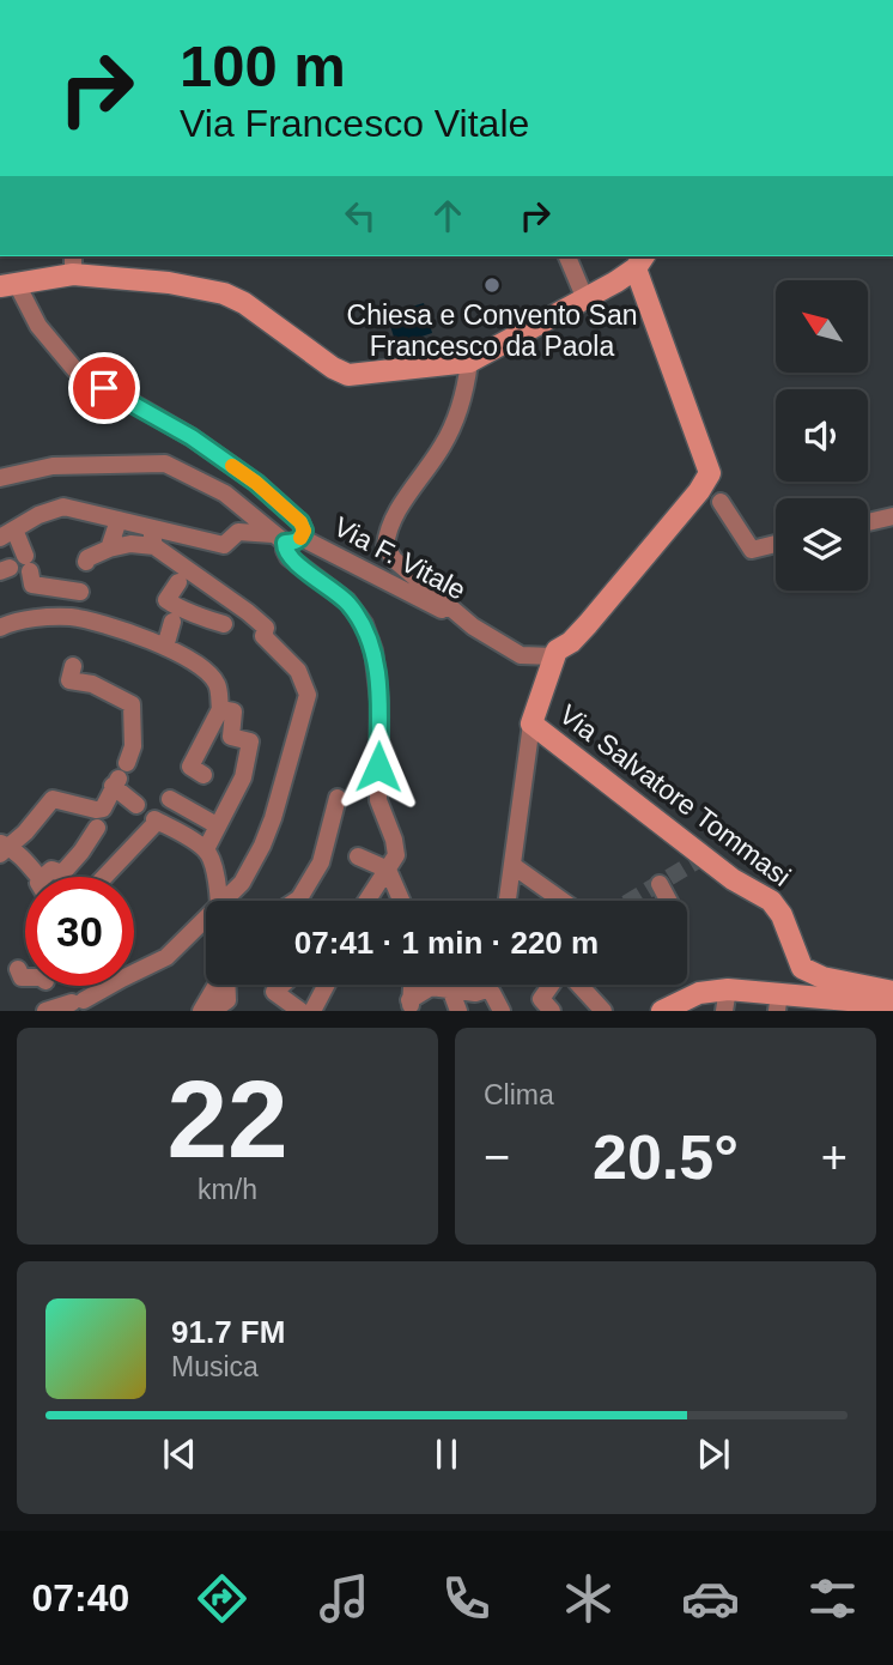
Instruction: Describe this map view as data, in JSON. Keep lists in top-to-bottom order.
{
  "streets": {
    "street": ["Via F. Vitale", "Via Salvatore Tommasi"]
  },
  "places": ["Chiesa e Convento San Francesco da Paola"],
  "north": "top left",
  "page": {
    "turn": ["100 m", "Via Francesco Vitale"],
    "limit": "30",
    "trip": "07:41 · 1 min · 220 m",
    "tile": [
      ["22", "km/h"],
      "Clima"
    ],
    "heat": ["−", "20.5°", "+"],
    "song": ["91.7 FM", "Musica"],
    "tabs": "07:40"
  }
}
